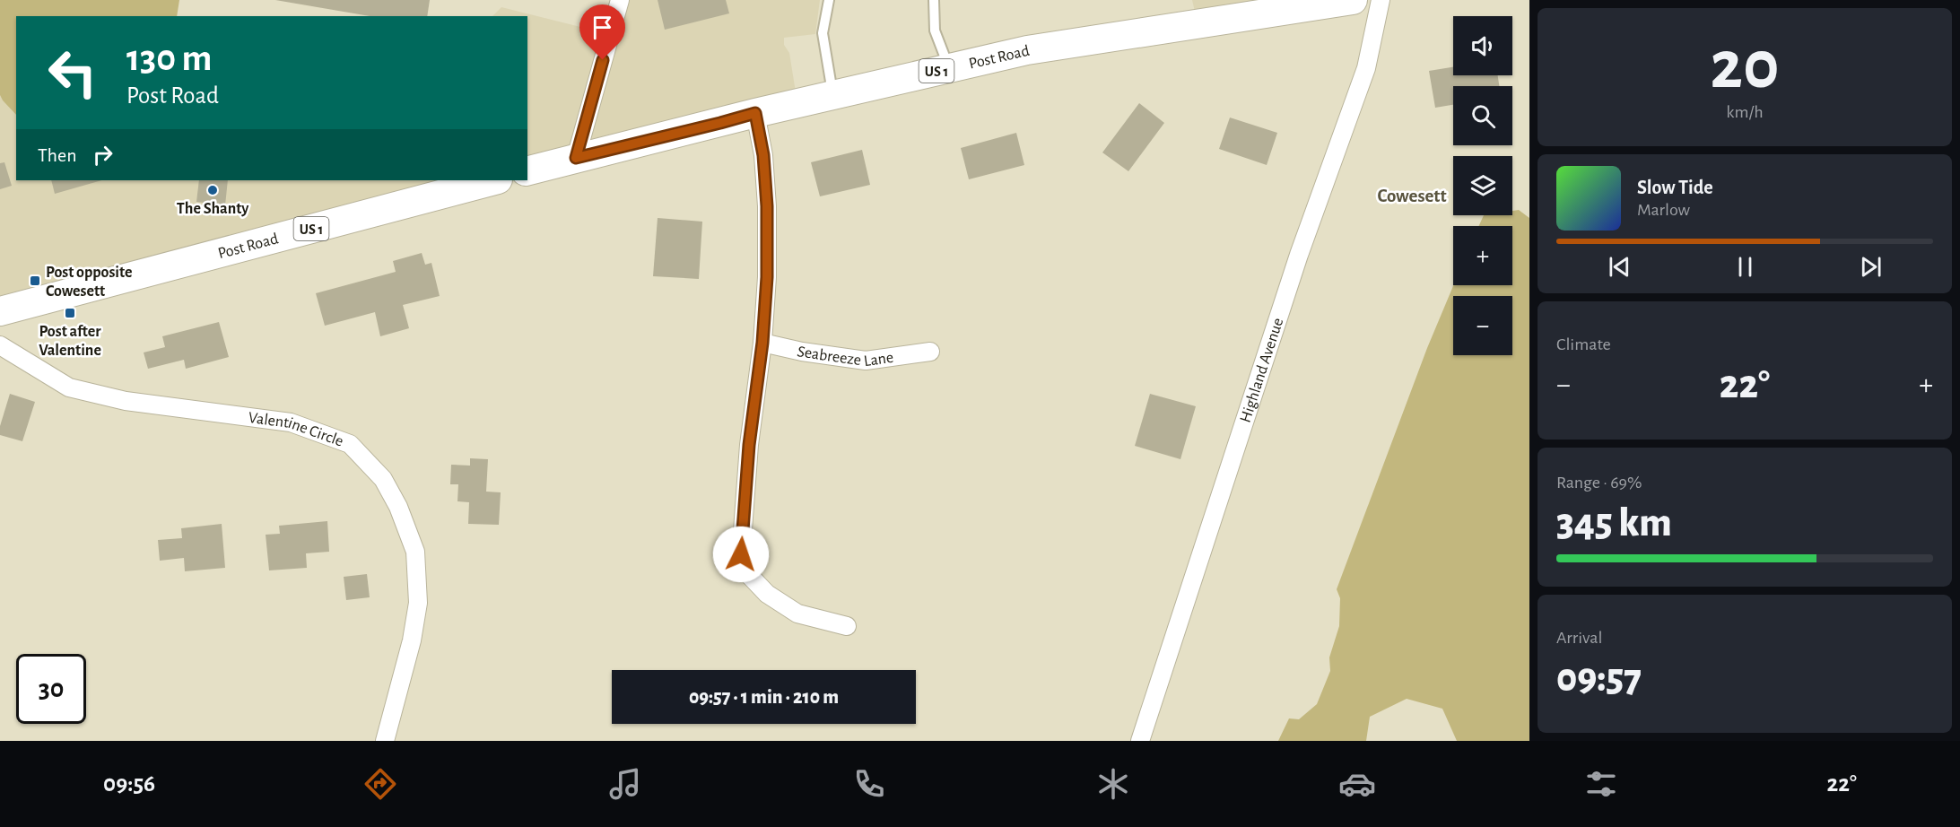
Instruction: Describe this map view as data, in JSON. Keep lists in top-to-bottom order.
{
  "streets": {
    "main road": ["Post Road", "US 1"],
    "street": ["Seabreeze Lane", "Highland Avenue", "Valentine Circle"]
  },
  "districts": ["Cowesett"],
  "places": {
    "other": ["The Shanty"],
    "transit": ["Post opposite Cowesett", "Post after Valentine"]
  },
  "page": {
    "tile": [
      ["20", "km/h"],
      "Climate",
      ["Range · 69%", "345 km"],
      ["Arrival", "09:57"]
    ],
    "map_buttons": ["+", "−"],
    "turn": ["130 m", "Post Road"],
    "then": "Then",
    "song": ["Slow Tide", "Marlow"],
    "heat": ["−", "22°", "+"],
    "limit": "30",
    "trip": "09:57 · 1 min · 210 m",
    "tabs": ["09:56", "22°"]
  }
}
